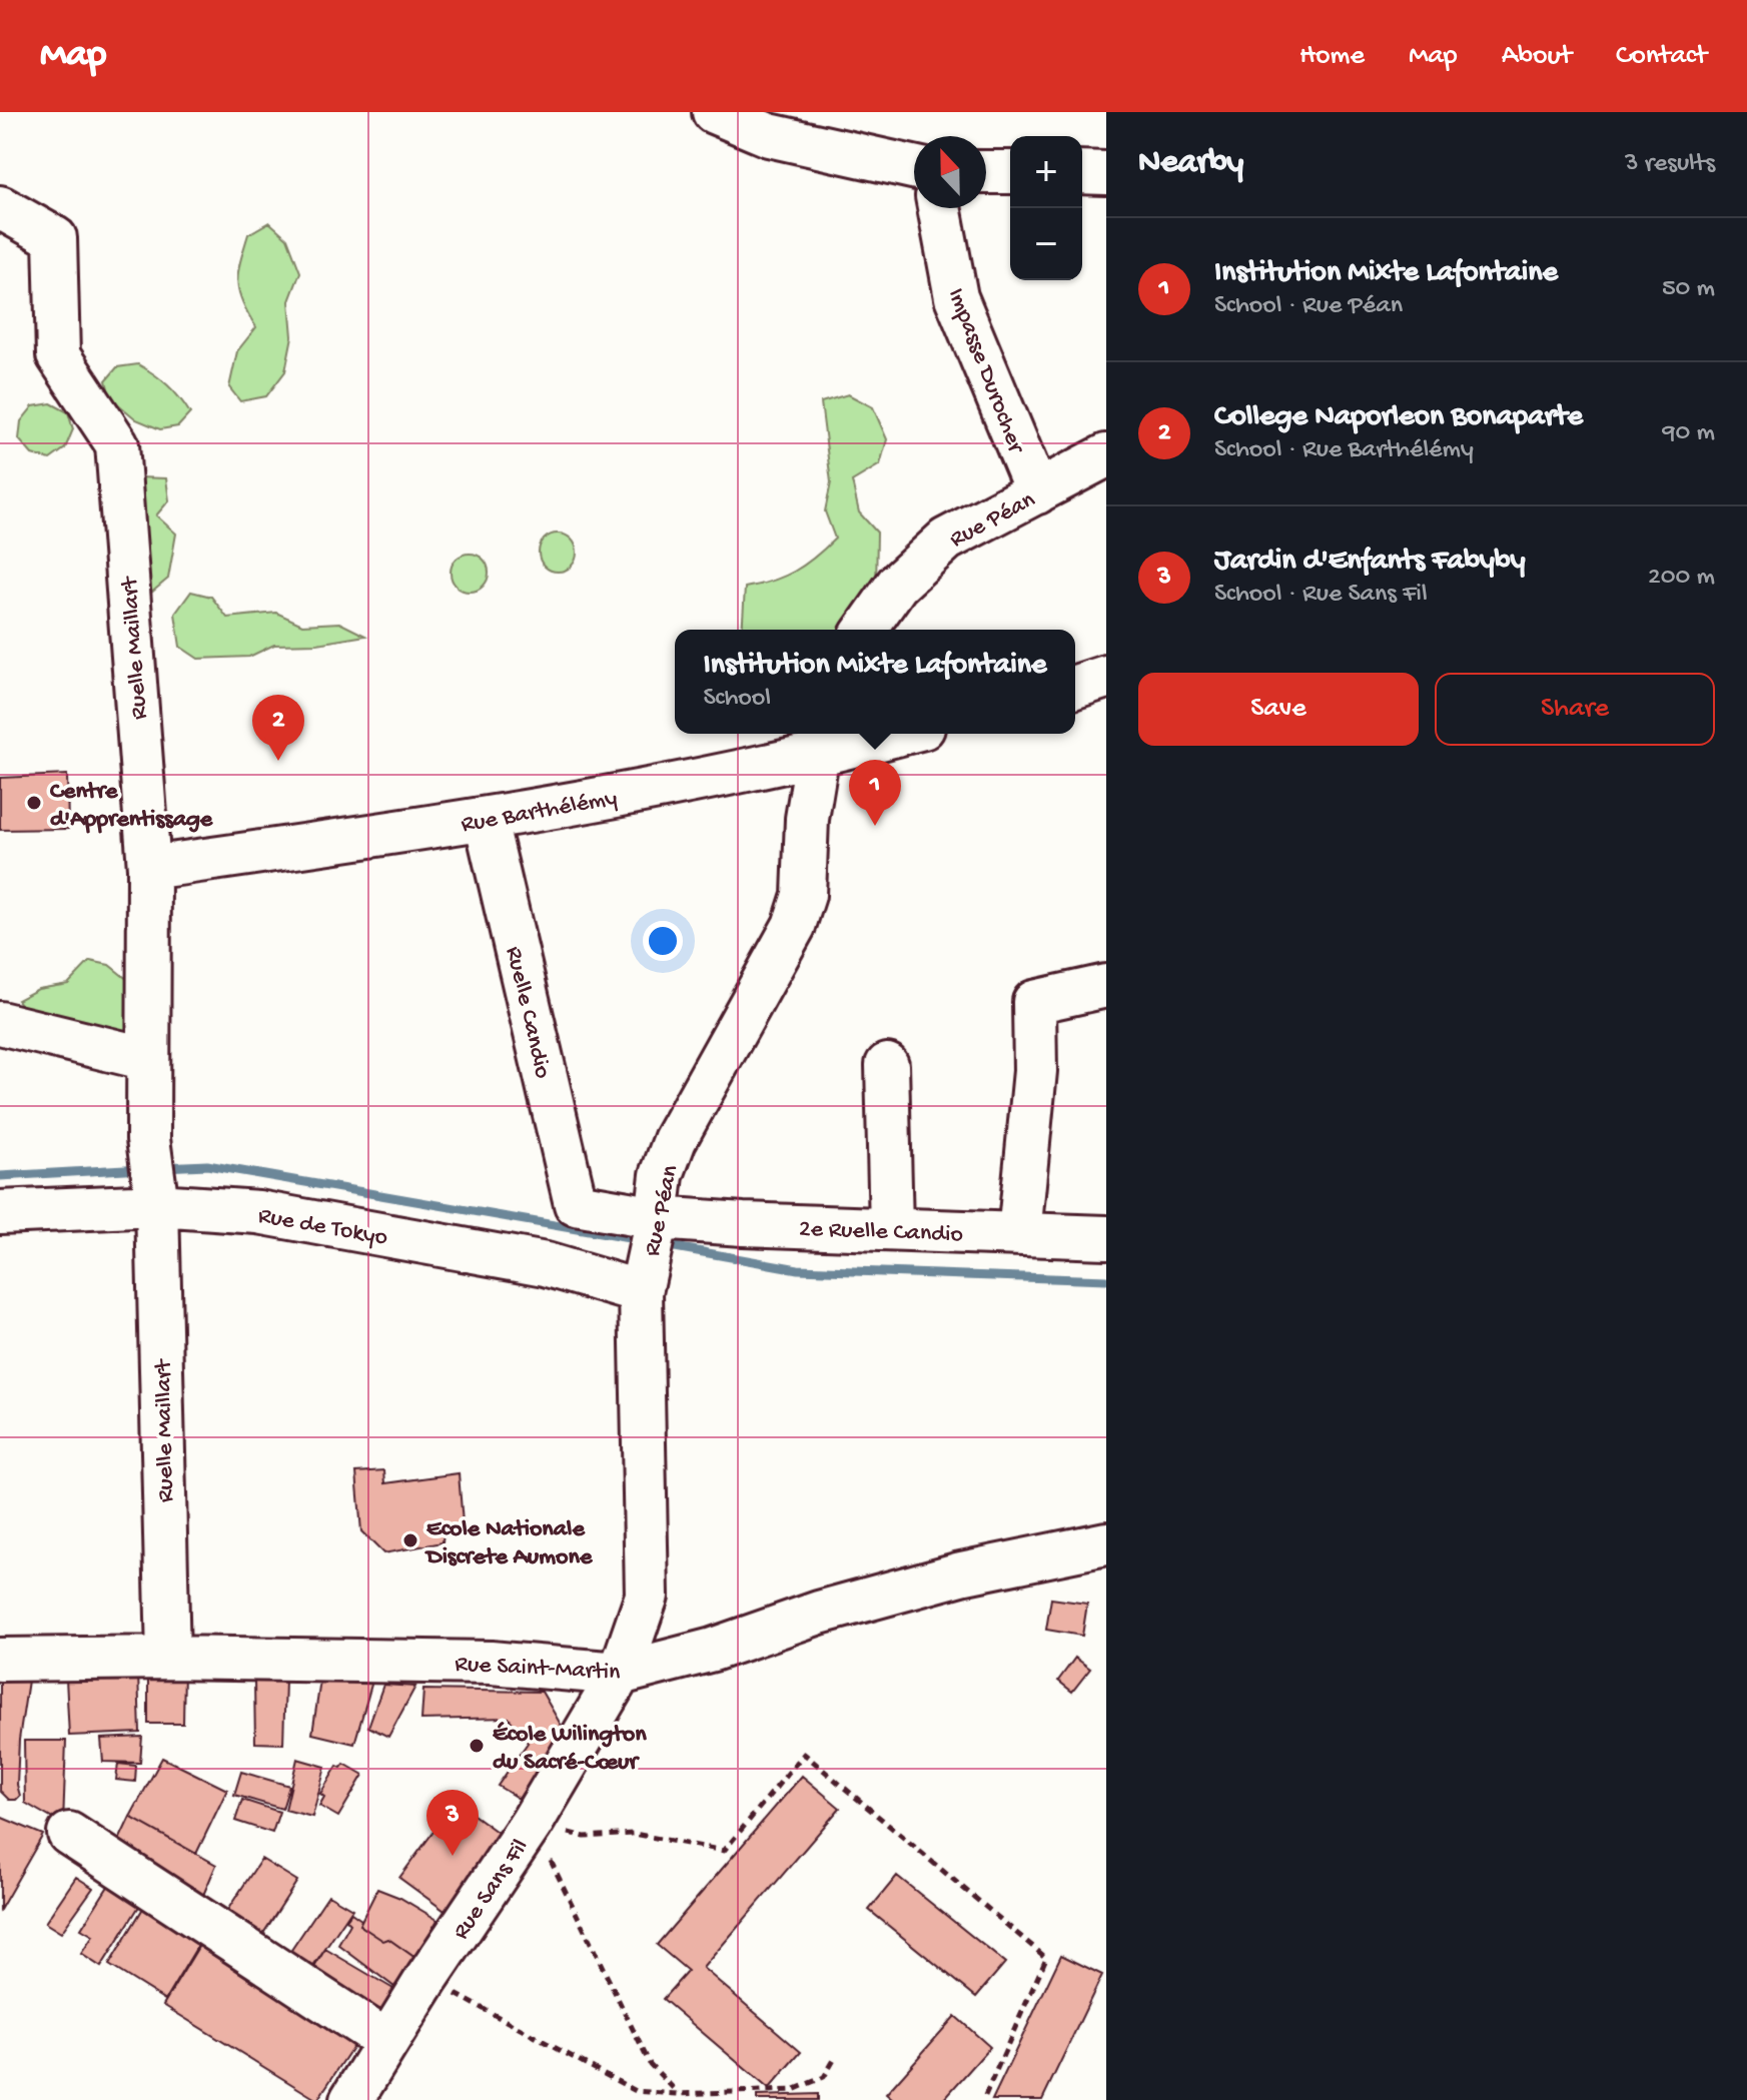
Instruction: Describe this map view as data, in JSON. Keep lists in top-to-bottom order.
{
  "streets": {
    "street": [
      "Impasse Durocher",
      "Rue Péan",
      "Ruelle Maillart",
      "Rue Barthélémy",
      "Ruelle Candio",
      "Rue de Tokyo",
      "2e Ruelle Candio",
      "Rue Saint-Martin",
      "Rue Sans Fil"
    ]
  },
  "crossings": [
    ["Impasse Durocher", "Rue Péan"],
    ["Rue Péan", "Rue Barthélémy"],
    ["Rue Péan", "Rue de Tokyo"],
    ["Rue Péan", "2e Ruelle Candio"],
    ["Rue Péan", "Rue Saint-Martin"],
    ["Rue Péan", "Rue Sans Fil"],
    ["Ruelle Maillart", "Rue Barthélémy"],
    ["Ruelle Maillart", "Rue de Tokyo"],
    ["Ruelle Maillart", "Rue Saint-Martin"],
    ["Rue Barthélémy", "Ruelle Candio"],
    ["Ruelle Candio", "2e Ruelle Candio"],
    ["Rue Saint-Martin", "Rue Sans Fil"]
  ],
  "places": ["Centre d'Apprentissage", "Ecole Nationale Discrete Aumone", "École Wilington du Sacré-Cœur"],
  "north": "top",
  "page": {
    "header": "Map",
    "nav": [
      "Home",
      "Map",
      "About",
      "Contact"
    ],
    "heading": ["Nearby", "3 results"],
    "map_buttons": ["+", "−"],
    "list": [
      {
        "mark": "1",
        "name": "Institution Mixte Lafontaine",
        "note": "School · Rue Péan",
        "value": "50 m"
      },
      {
        "mark": "2",
        "name": "College Naporleon Bonaparte",
        "note": "School · Rue Barthélémy",
        "value": "90 m"
      },
      {
        "mark": "3",
        "name": "Jardin d'Enfants Fabyby",
        "note": "School · Rue Sans Fil",
        "value": "200 m"
      }
    ],
    "popup": ["Institution Mixte Lafontaine", "School"],
    "buttons": ["Save", "Share"],
    "pins": ["2", "1", "3"]
  }
}
